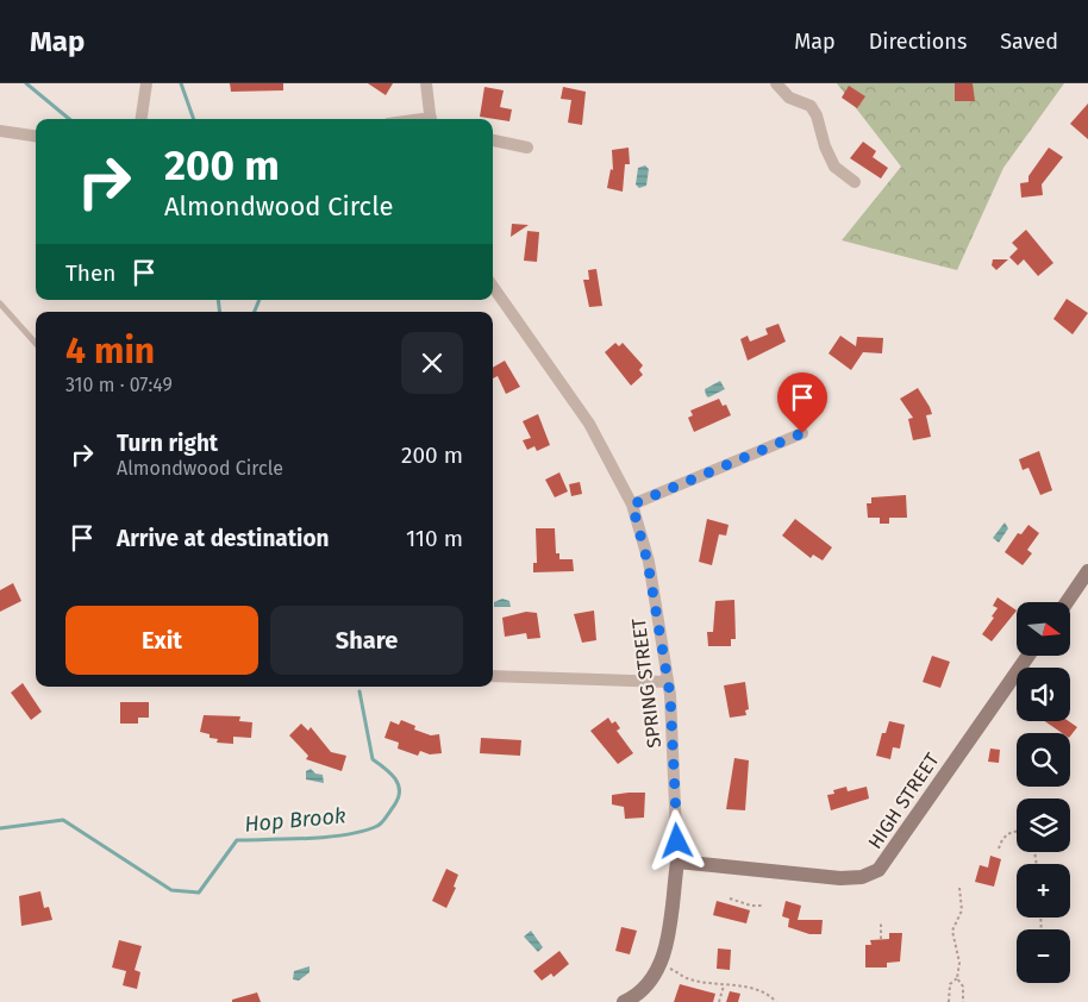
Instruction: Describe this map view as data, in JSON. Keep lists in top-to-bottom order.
{
  "streets": {
    "street": ["SPRING STREET", "HIGH STREET"]
  },
  "crossings": [
    ["SPRING STREET", "HIGH STREET"]
  ],
  "water": ["Hop Brook"],
  "north": "right",
  "page": {
    "header": "Map",
    "nav": ["Map", "Directions", "Saved"],
    "turn": ["200 m", "Almondwood Circle"],
    "then": "Then",
    "heading": ["4 min", "310 m · 07:49"],
    "list": [
      {
        "name": "Turn right",
        "note": "Almondwood Circle",
        "value": "200 m"
      },
      {
        "name": "Arrive at destination",
        "value": "110 m"
      }
    ],
    "buttons": ["Exit", "Share"],
    "map_buttons": ["+", "−"]
  }
}
